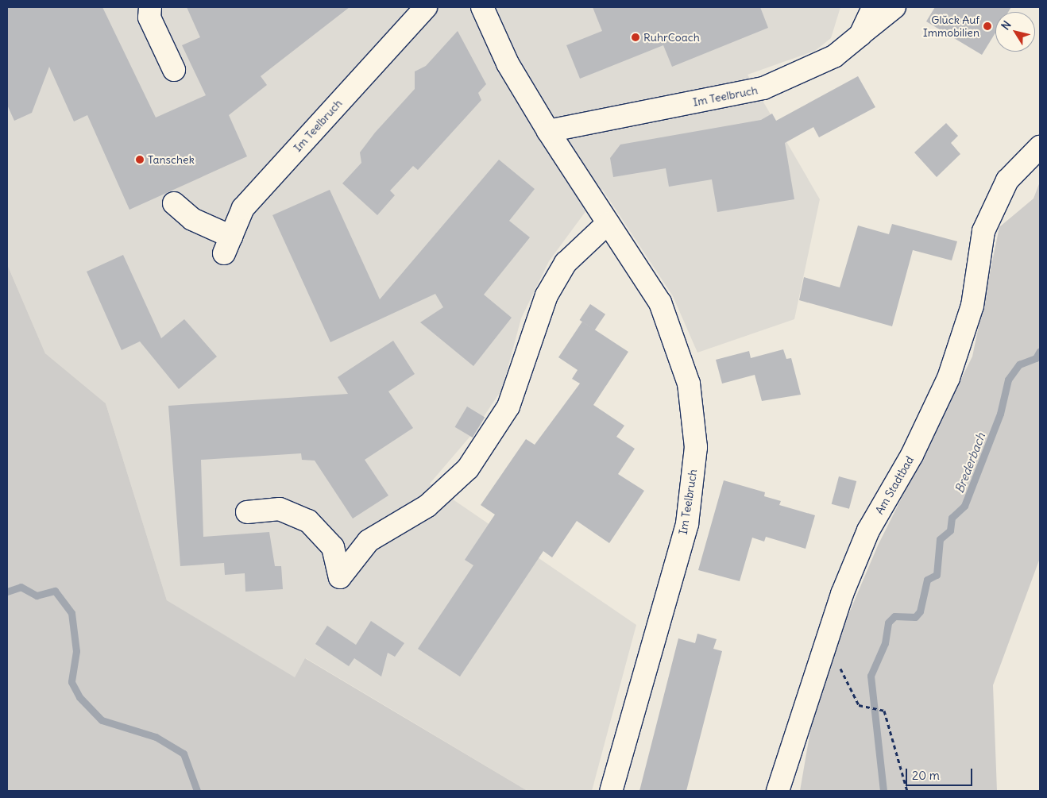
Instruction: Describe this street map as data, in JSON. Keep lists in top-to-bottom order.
{
  "streets": {
    "street": ["Im Teelbruch", "Am Stadtbad"]
  },
  "water": ["Brederbach"],
  "places": ["Glück Auf Immobilien", "RuhrCoach", "Tanschek"],
  "scale_bar": "20 m",
  "north": "top left"
}
